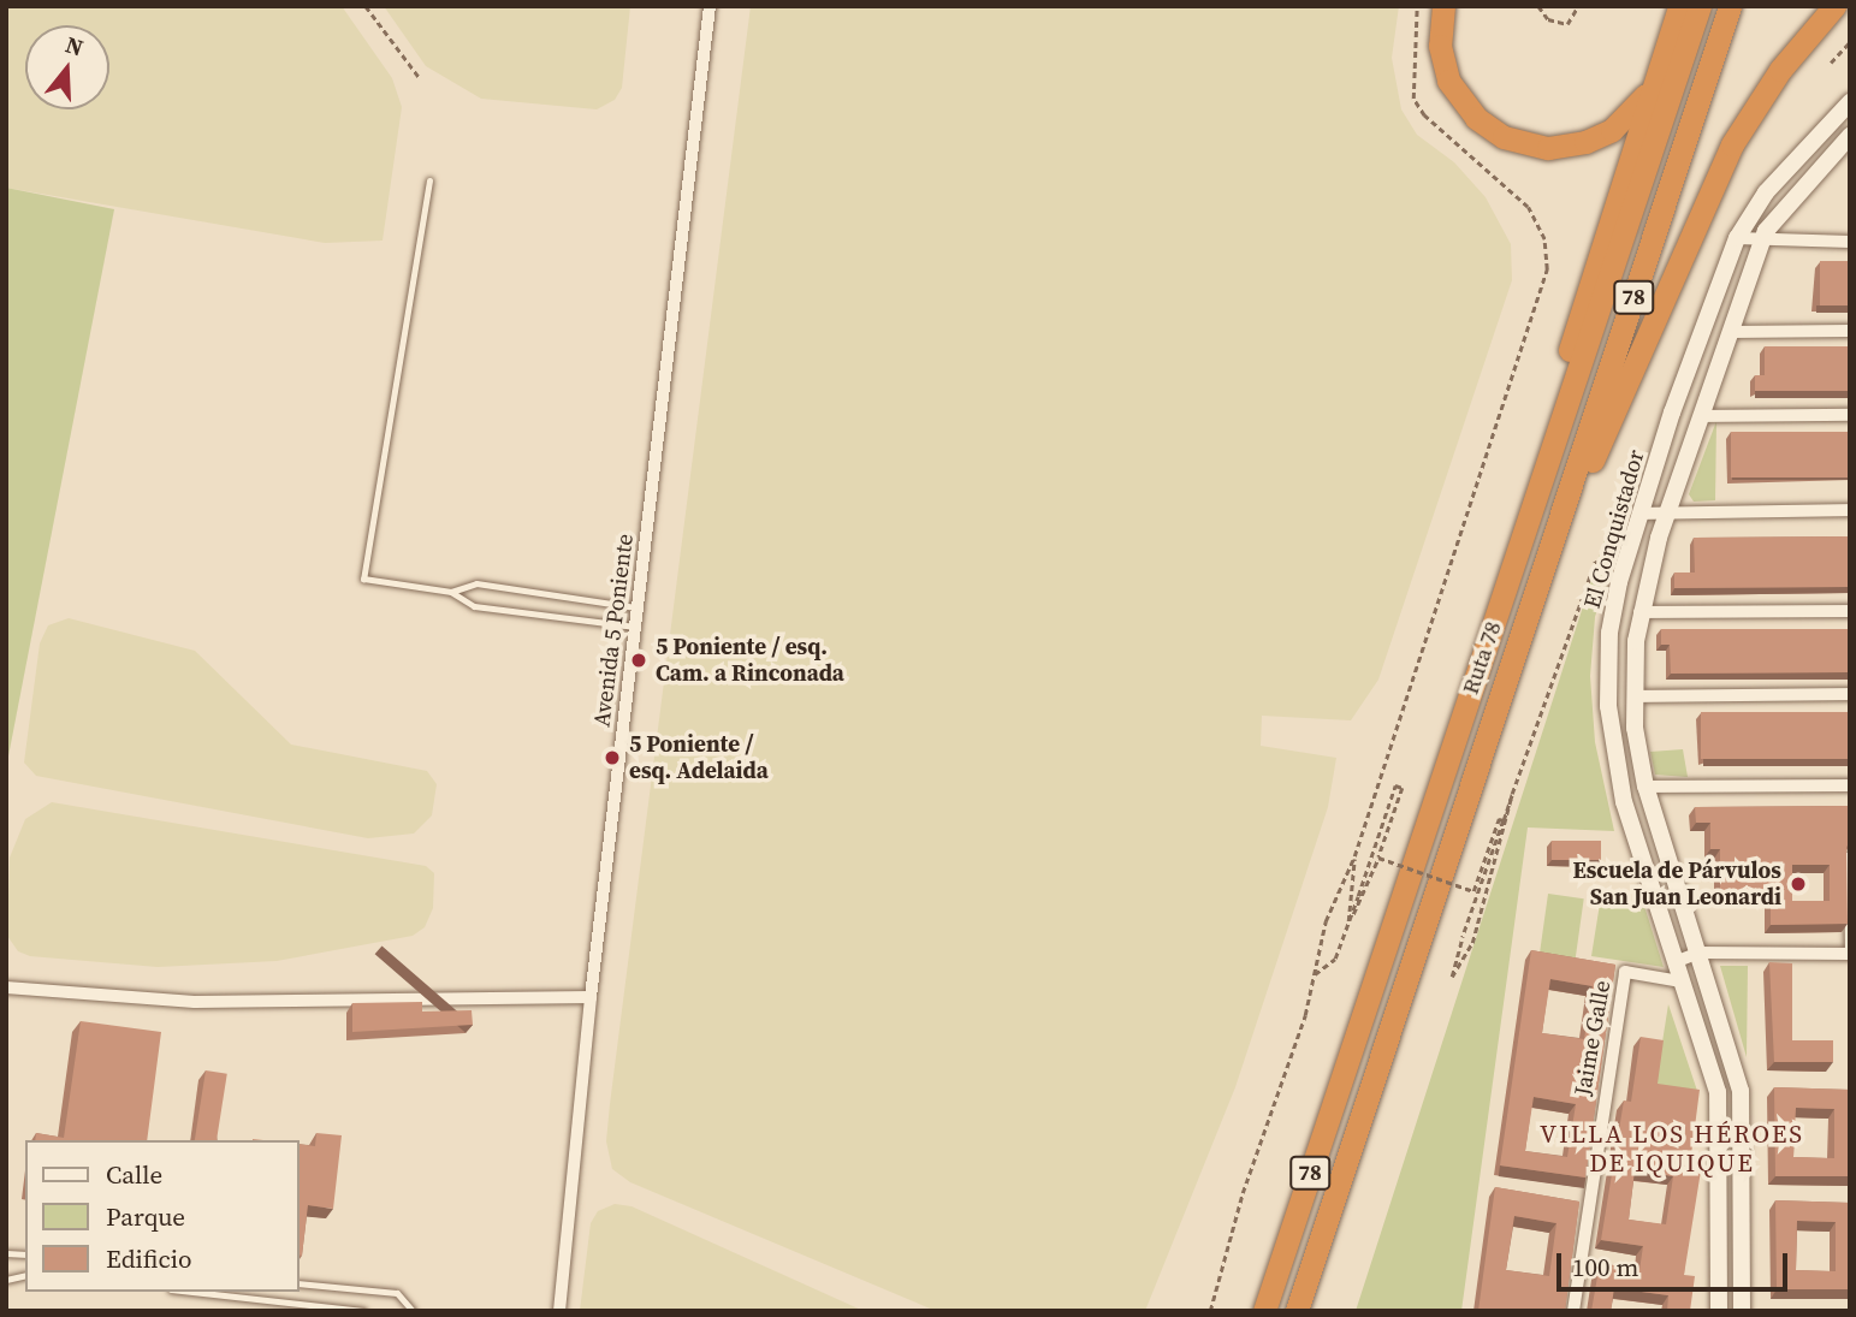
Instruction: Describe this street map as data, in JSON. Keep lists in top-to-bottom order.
{
  "streets": {
    "highway": ["78", "Ruta 78"],
    "main road": ["El Conquistador"],
    "street": ["Avenida 5 Poniente", "Jaime Galle"]
  },
  "crossings": [
    ["El Conquistador", "Jaime Galle"]
  ],
  "districts": ["VILLA LOS HÉROES DE IQUIQUE"],
  "places": ["5 Poniente / esq. Cam. a Rinconada", "5 Poniente / esq. Adelaida", "Escuela de Párvulos San Juan Leonardi"],
  "legend": ["Calle", "Parque", "Edificio"],
  "scale_bar": "100 m",
  "north": "top"
}
